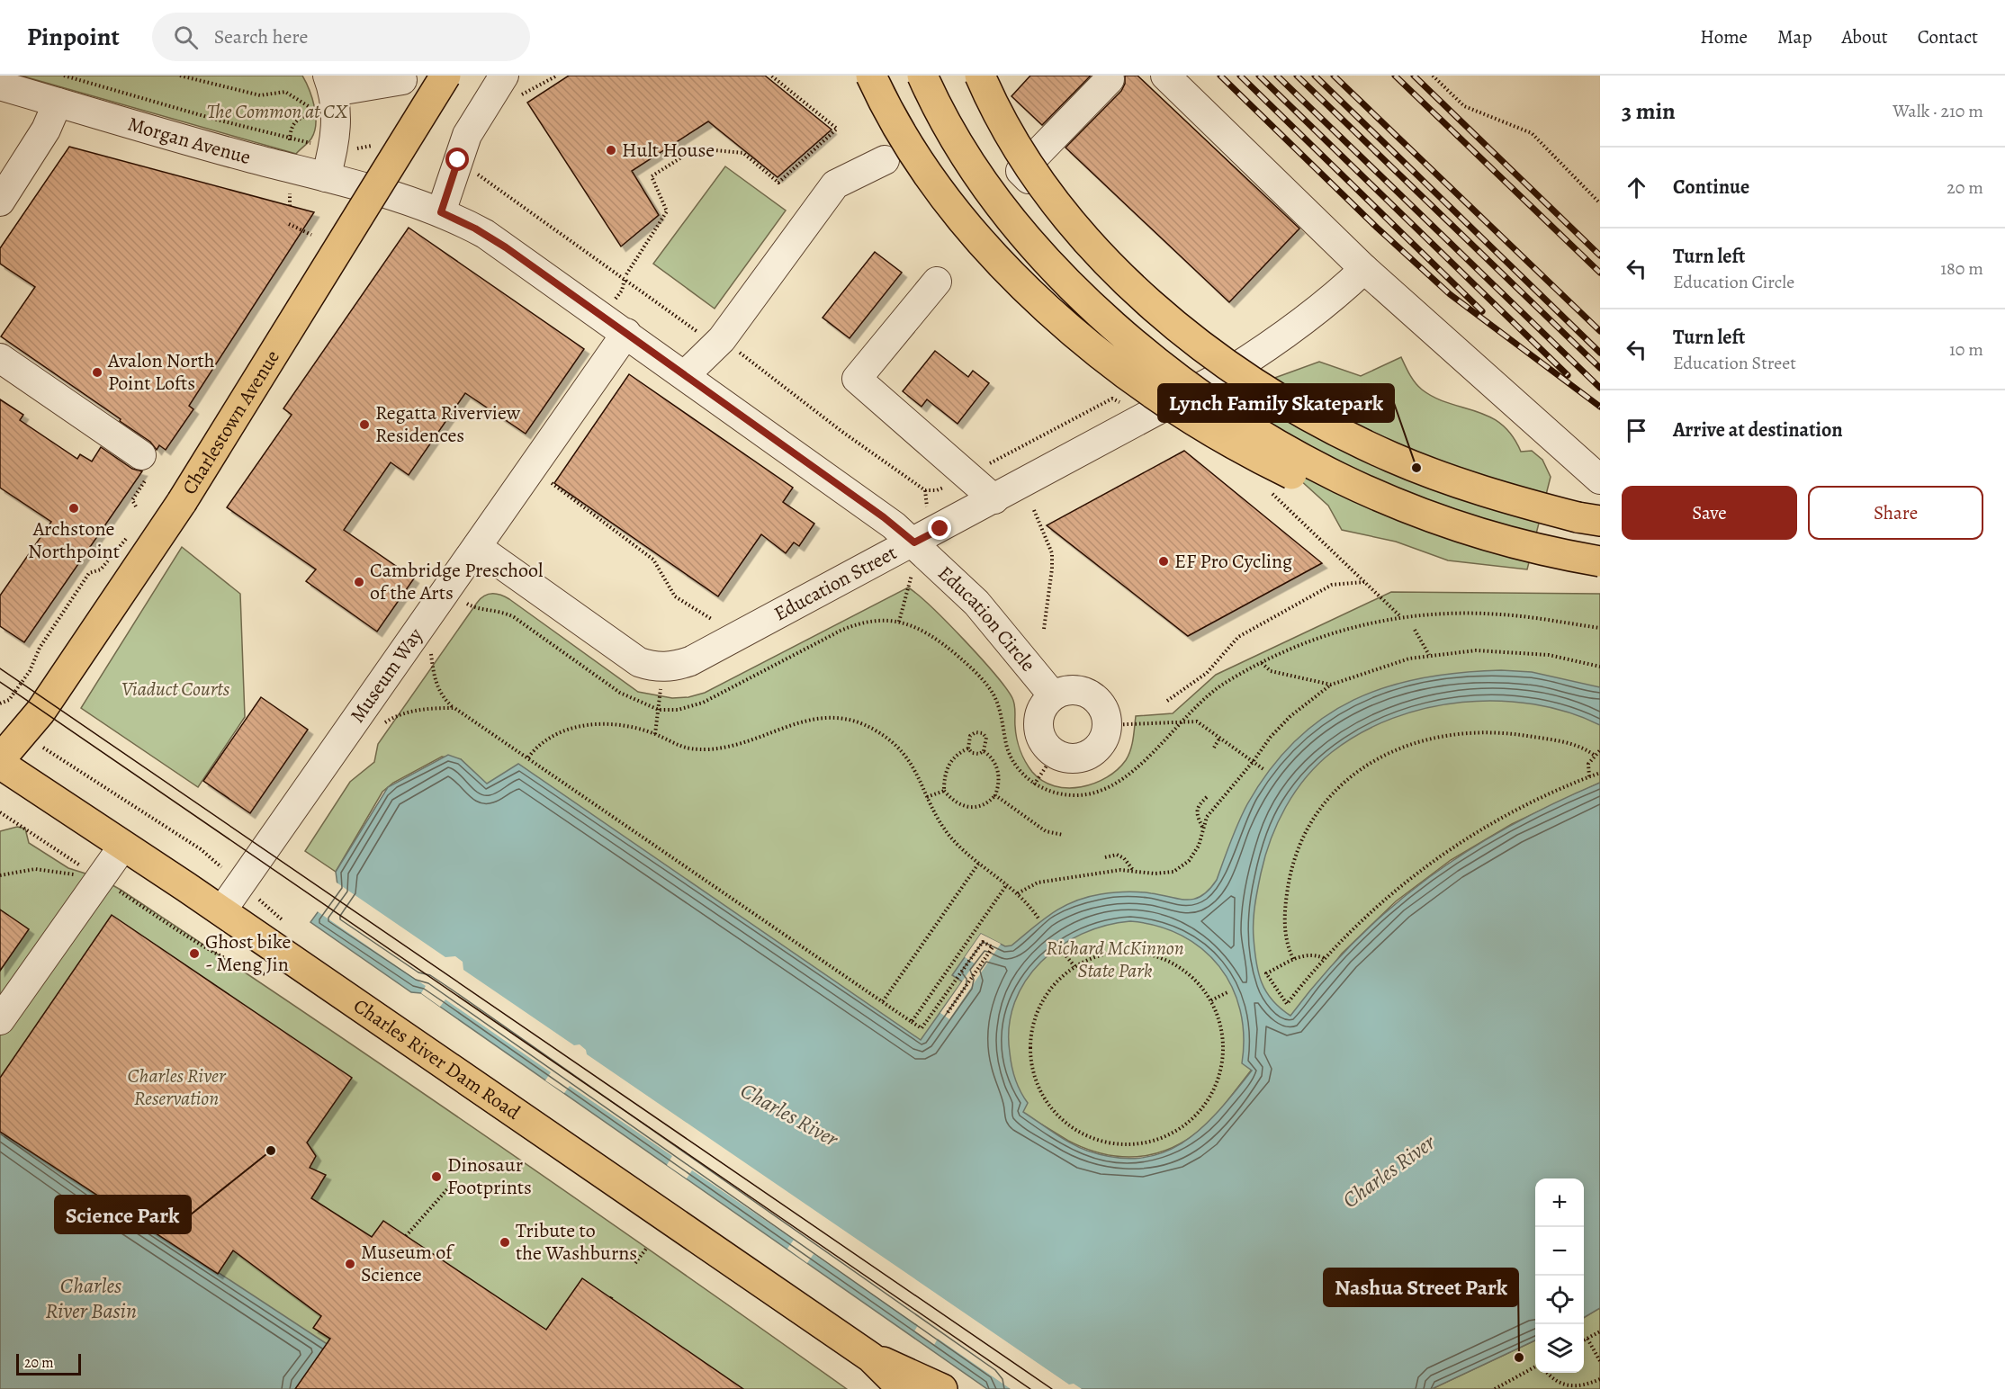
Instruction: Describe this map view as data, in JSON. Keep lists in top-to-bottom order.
{
  "streets": {
    "main road": ["Charlestown Avenue", "Charles River Dam Road"],
    "street": [
      "Morgan Avenue",
      "Education Street",
      "Education Circle",
      "Museum Way"
    ]
  },
  "crossings": [
    ["Morgan Avenue", "Education Circle"],
    ["Education Street", "Education Circle"],
    ["Education Street", "Museum Way"],
    ["Education Circle", "Museum Way"],
    ["Museum Way", "Charles River Dam Road"]
  ],
  "water": ["Charles River", "Charles River Basin"],
  "parks": [
    "The Common at CX",
    "Viaduct Courts",
    "Richard McKinnon State Park",
    "Charles River Reservation"
  ],
  "places": [
    "Hult House",
    "Avalon North Point Lofts",
    "Regatta Riverview Residences",
    "Lynch Family Skatepark",
    "Archstone Northpoint",
    "EF Pro Cycling",
    "Cambridge Preschool of the Arts",
    "Ghost bike - Meng Jin",
    "Science Park",
    "Dinosaur Footprints",
    "Tribute to the Washburns",
    "Museum of Science",
    "Nashua Street Park"
  ],
  "scale_bar": "20 m",
  "page": {
    "header": "Pinpoint",
    "search": "Search here",
    "nav": [
      "Home",
      "Map",
      "About",
      "Contact"
    ],
    "heading": ["3 min", "Walk · 210 m"],
    "list": [
      ["Continue", "20 m"],
      ["Turn left", "Education Circle", "180 m"],
      ["Turn left", "Education Street", "10 m"],
      "Arrive at destination"
    ],
    "buttons": ["Save", "Share"],
    "map_buttons": ["+", "−"],
    "scale": "20 m"
  }
}
